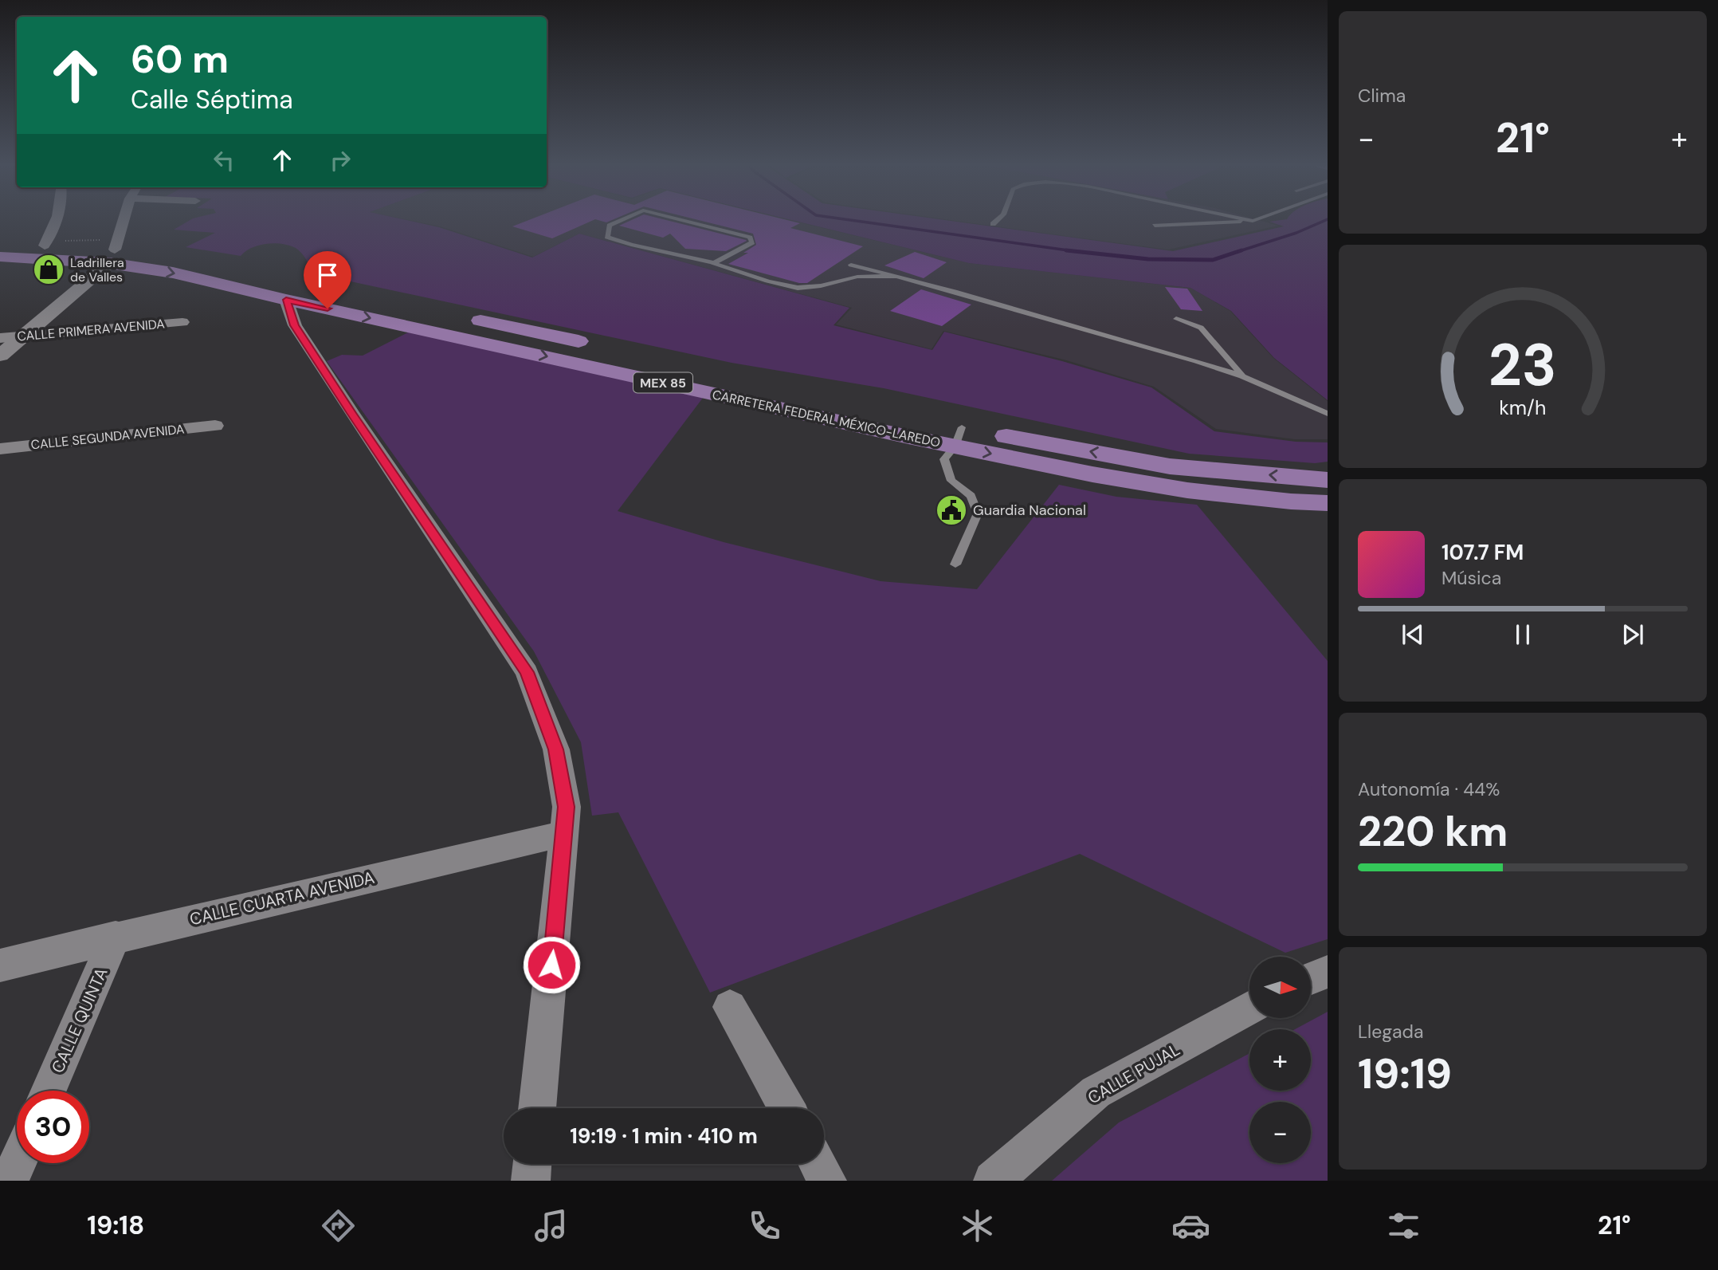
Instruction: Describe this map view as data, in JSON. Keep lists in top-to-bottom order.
{
  "streets": {
    "main road": ["MEX 85", "CARRETERA FEDERAL MÉXICO-LAREDO"],
    "street": [
      "CALLE PRIMERA AVENIDA",
      "CALLE SEGUNDA AVENIDA",
      "CALLE CUARTA AVENIDA",
      "CALLE QUINTA",
      "CALLE PUJAL"
    ]
  },
  "crossings": [
    ["CALLE CUARTA AVENIDA", "CALLE QUINTA"]
  ],
  "places": {
    "shop": ["Ladrillera de Valles"],
    "public building": ["Guardia Nacional"]
  },
  "north": "right",
  "page": {
    "tile": [
      "Clima",
      ["Autonomía · 44%", "220 km"],
      ["Llegada", "19:19"]
    ],
    "turn": ["60 m", "Calle Séptima"],
    "heat": ["−", "21°", "+"],
    "song": ["107.7 FM", "Música"],
    "map_buttons": ["+", "−"],
    "limit": "30",
    "trip": "19:19 · 1 min · 410 m",
    "tabs": ["19:18", "21°"],
    "gauge": ["23", "km/h"]
  }
}
